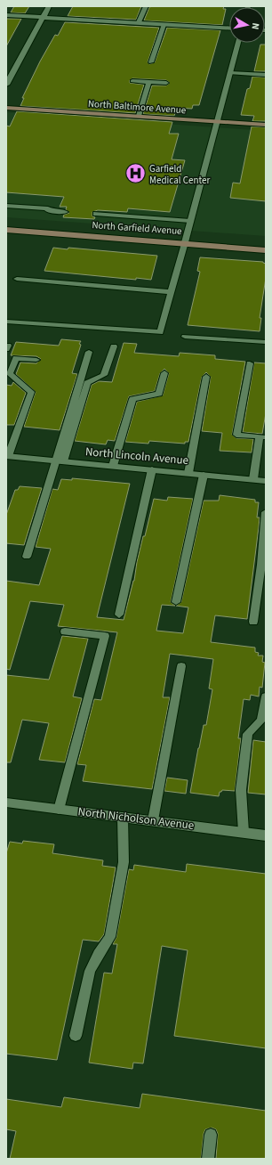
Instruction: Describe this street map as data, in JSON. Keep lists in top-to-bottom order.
{
  "streets": {
    "street": [
      "North Baltimore Avenue",
      "North Garfield Avenue",
      "North Lincoln Avenue",
      "North Nicholson Avenue"
    ]
  },
  "places": {
    "hospital": ["Garfield Medical Center"]
  },
  "north": "right"
}
